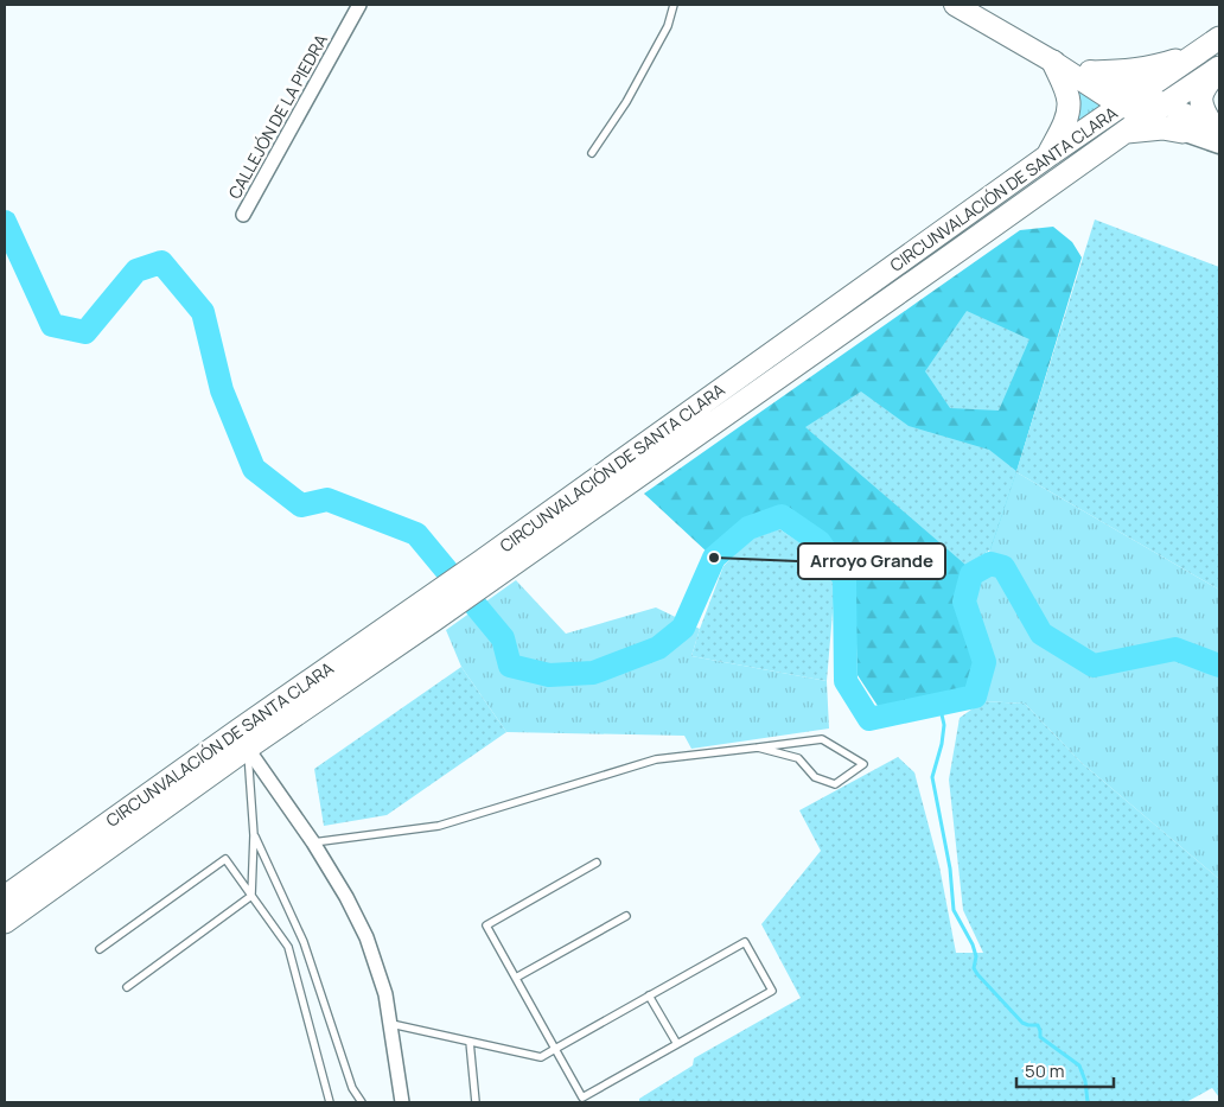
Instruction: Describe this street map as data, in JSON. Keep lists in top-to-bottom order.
{
  "streets": {
    "highway": ["CIRCUNVALACIÓN DE SANTA CLARA"],
    "street": ["CALLEJÓN DE LA PIEDRA"]
  },
  "places": ["Arroyo Grande"],
  "scale_bar": "50 m"
}
